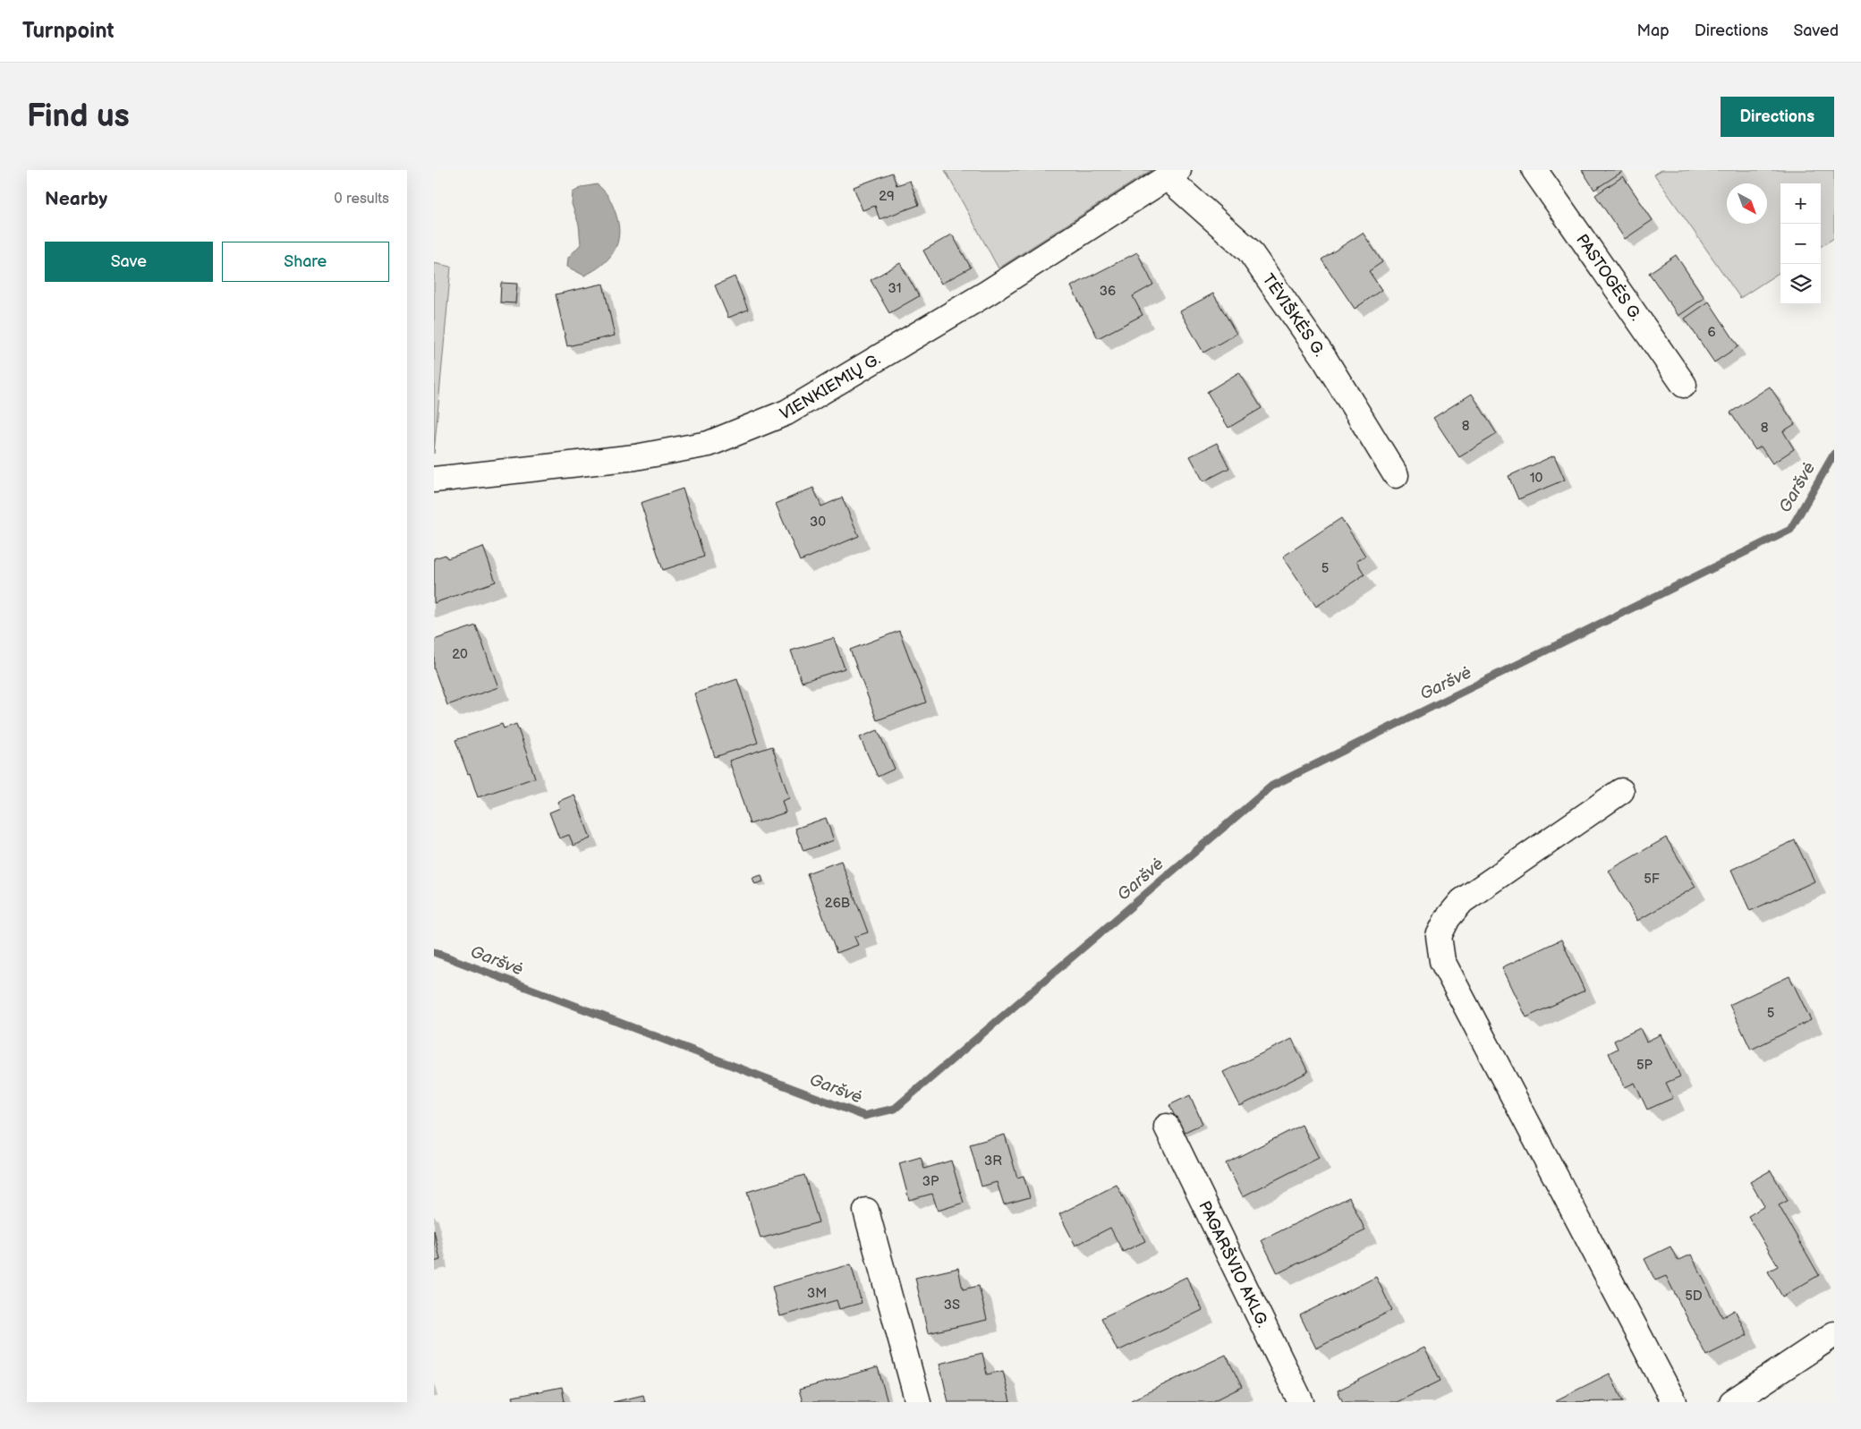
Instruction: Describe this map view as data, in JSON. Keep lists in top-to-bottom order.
{
  "streets": {
    "street": [
      "PASTOGĖS G.",
      "TĖVIŠKĖS G.",
      "VIENKIEMIŲ G.",
      "PAGARŠVIO AKLG."
    ]
  },
  "crossings": [
    ["TĖVIŠKĖS G.", "VIENKIEMIŲ G."]
  ],
  "water": ["Garšvė"],
  "house_numbers": [
    "29",
    "31",
    "36",
    "6",
    "8",
    "8",
    "10",
    "30",
    "5",
    "20",
    "5F",
    "26B",
    "5",
    "5P",
    "3R",
    "3P",
    "3M",
    "5D",
    "3S"
  ],
  "north": "bottom right",
  "page": {
    "header": "Turnpoint",
    "nav": ["Map", "Directions", "Saved"],
    "buttons": [
      "Directions",
      ["Save", "Share"]
    ],
    "title": "Find us",
    "heading": ["Nearby", "0 results"],
    "map_buttons": ["+", "−"]
  }
}
